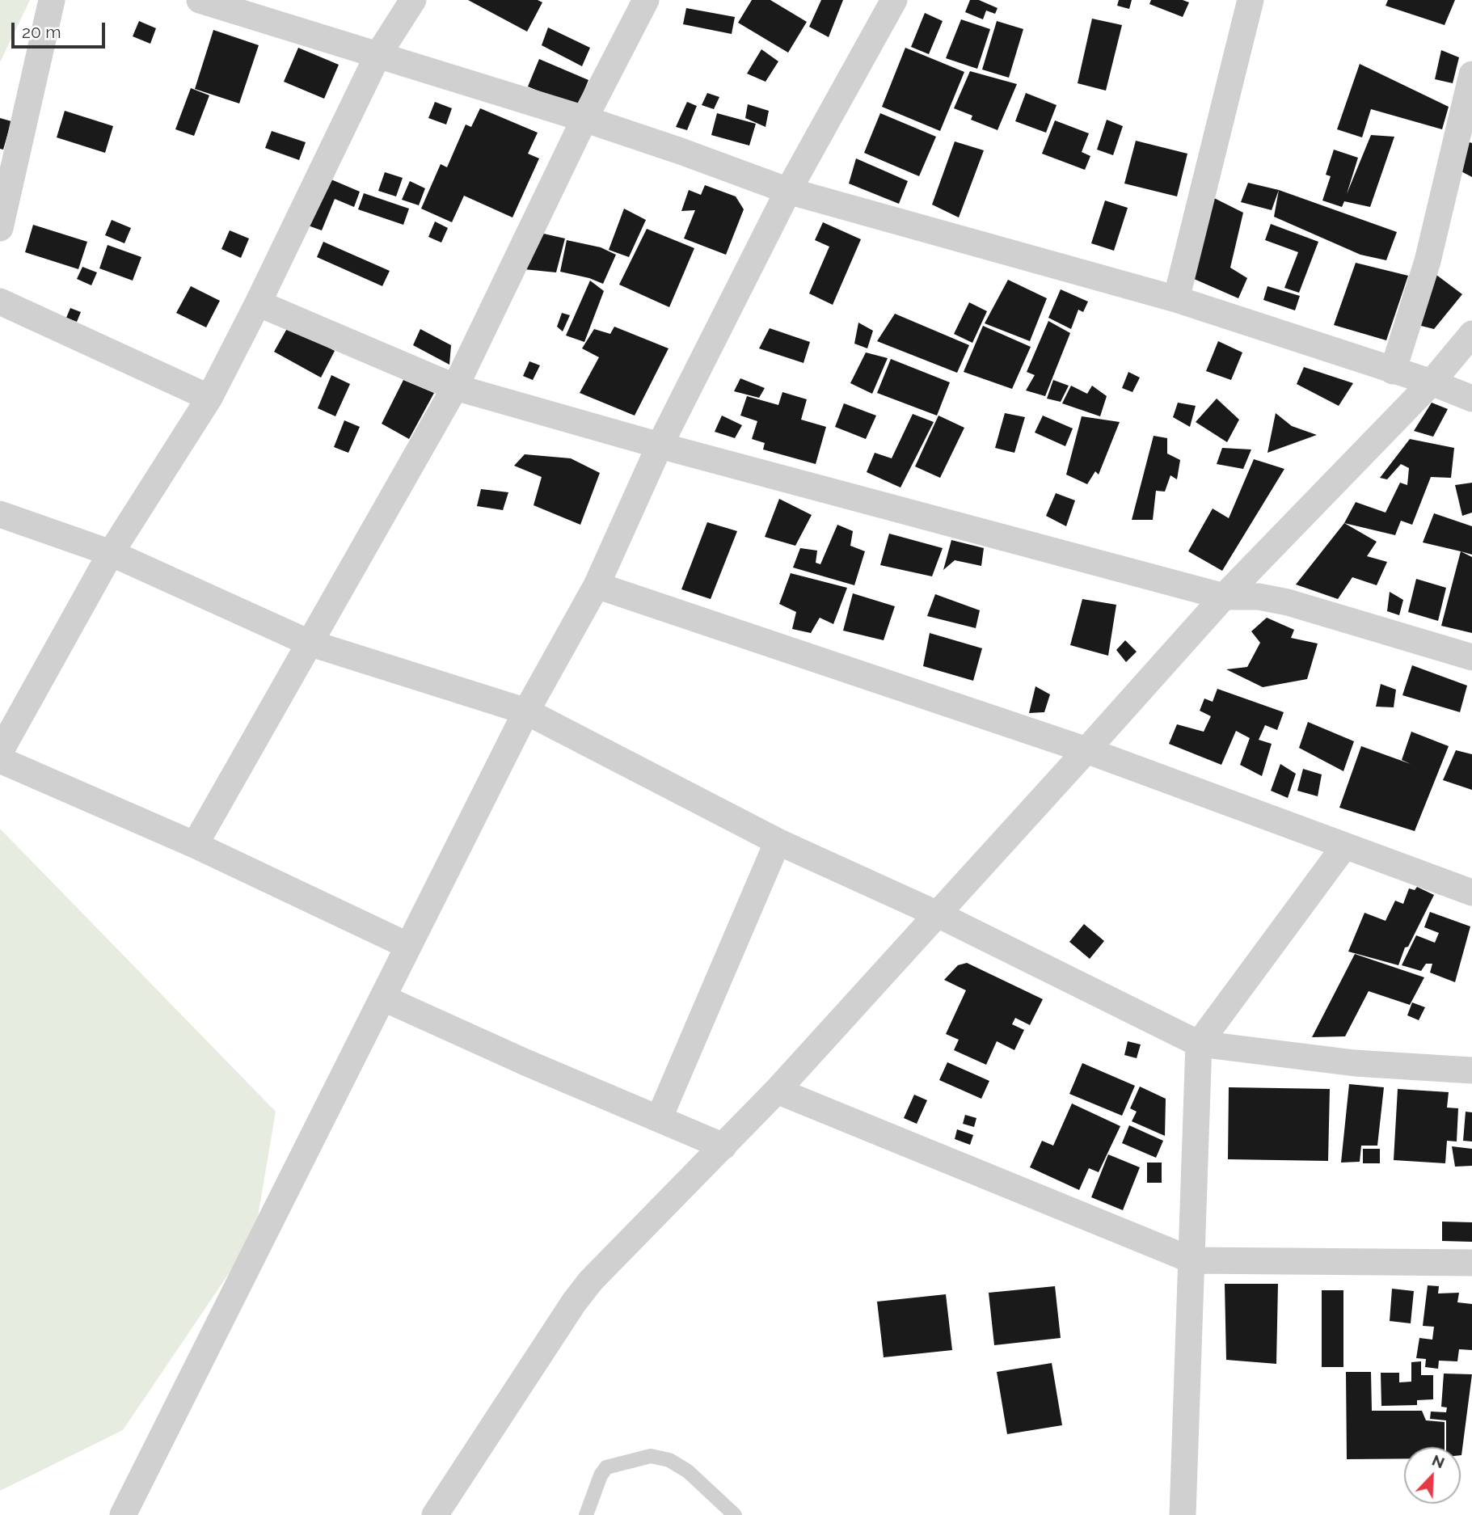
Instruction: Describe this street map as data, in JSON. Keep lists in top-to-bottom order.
{
  "scale_bar": "20 m",
  "north": "top right"
}
